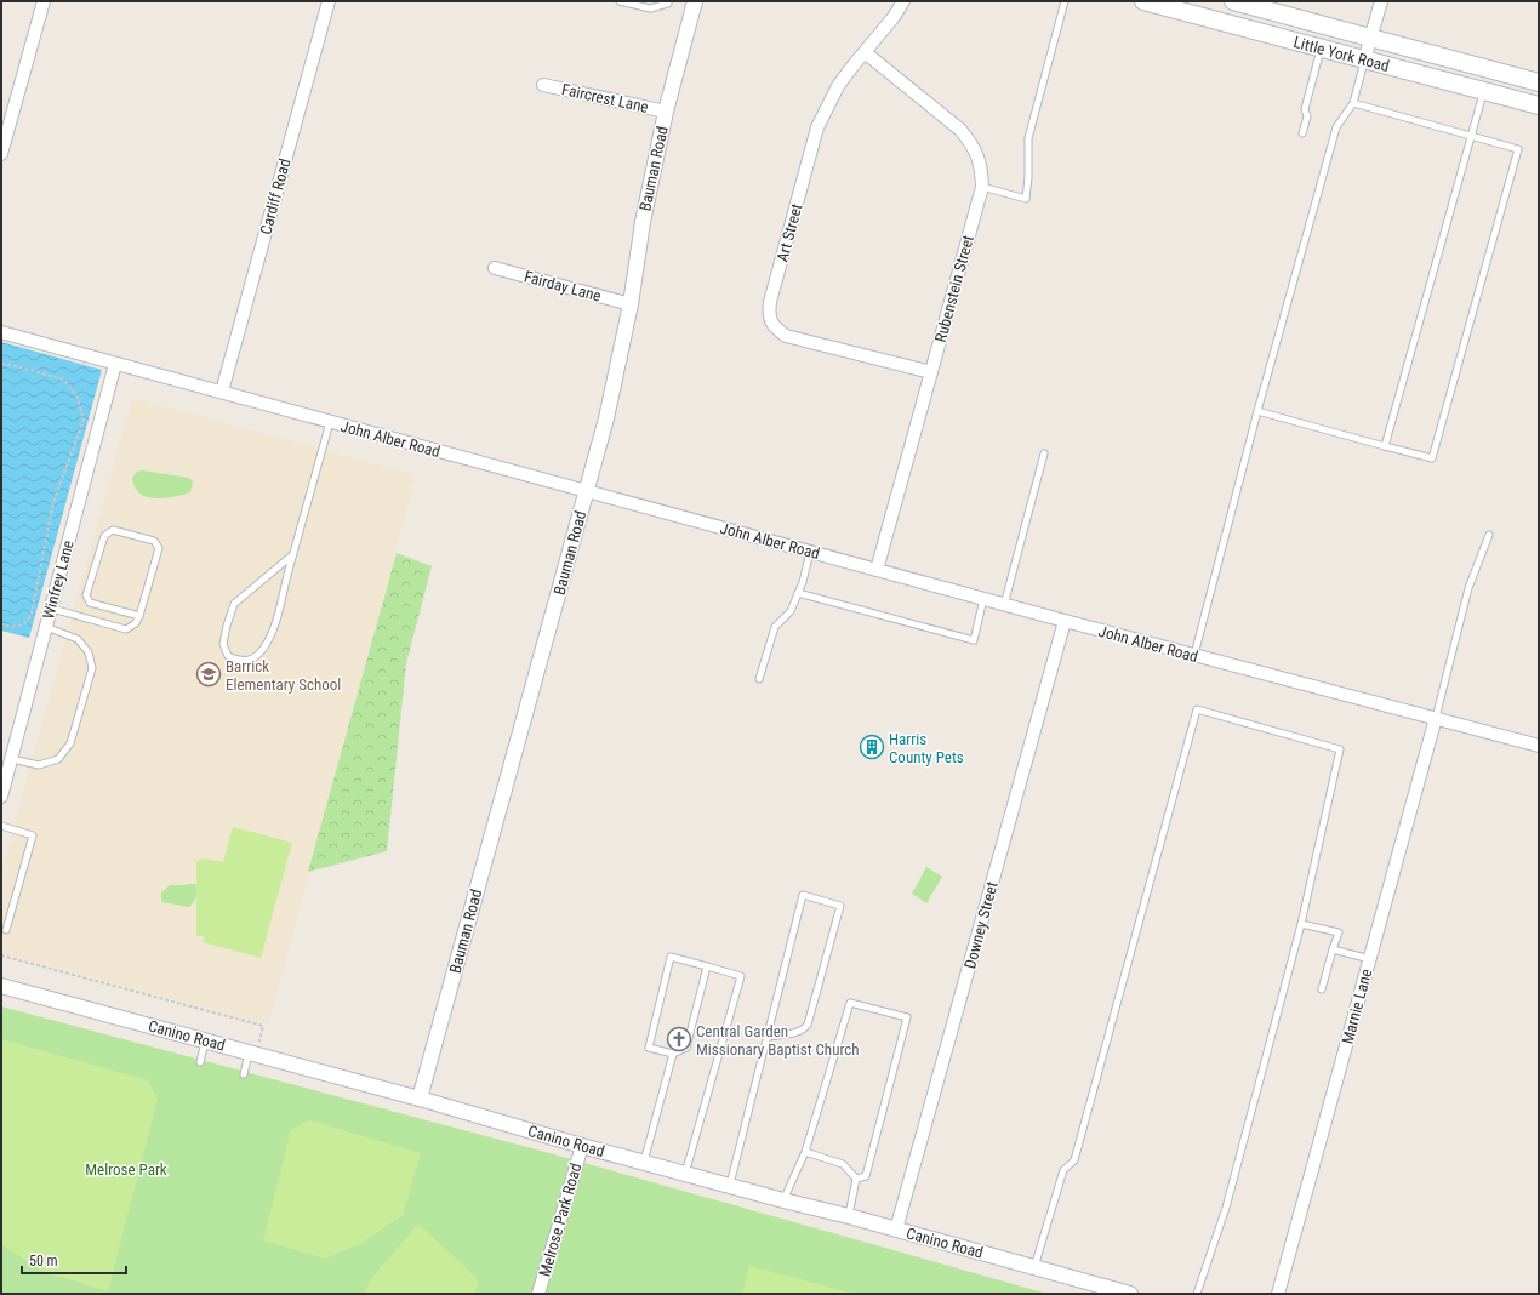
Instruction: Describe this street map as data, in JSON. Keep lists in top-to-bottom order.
{
  "streets": {
    "main road": ["Little York Road"],
    "street": [
      "Faircrest Lane",
      "Bauman Road",
      "Cardiff Road",
      "Art Street",
      "Fairday Lane",
      "Rubenstein Street",
      "John Alber Road",
      "Winfrey Lane",
      "Downey Street",
      "Marnie Lane",
      "Canino Road",
      "Melrose Park Road"
    ]
  },
  "crossings": [
    ["Faircrest Lane", "Bauman Road"],
    ["Bauman Road", "Fairday Lane"],
    ["Bauman Road", "John Alber Road"],
    ["Bauman Road", "Canino Road"],
    ["Cardiff Road", "John Alber Road"],
    ["Art Street", "Rubenstein Street"],
    ["Rubenstein Street", "John Alber Road"],
    ["John Alber Road", "Winfrey Lane"],
    ["John Alber Road", "Downey Street"],
    ["John Alber Road", "Marnie Lane"],
    ["Downey Street", "Canino Road"],
    ["Canino Road", "Melrose Park Road"]
  ],
  "parks": ["Melrose Park"],
  "places": {
    "school or university": ["Barrick Elementary School"],
    "building": ["Harris County Pets"],
    "church": ["Central Garden Missionary Baptist Church"]
  },
  "scale_bar": "50 m"
}
